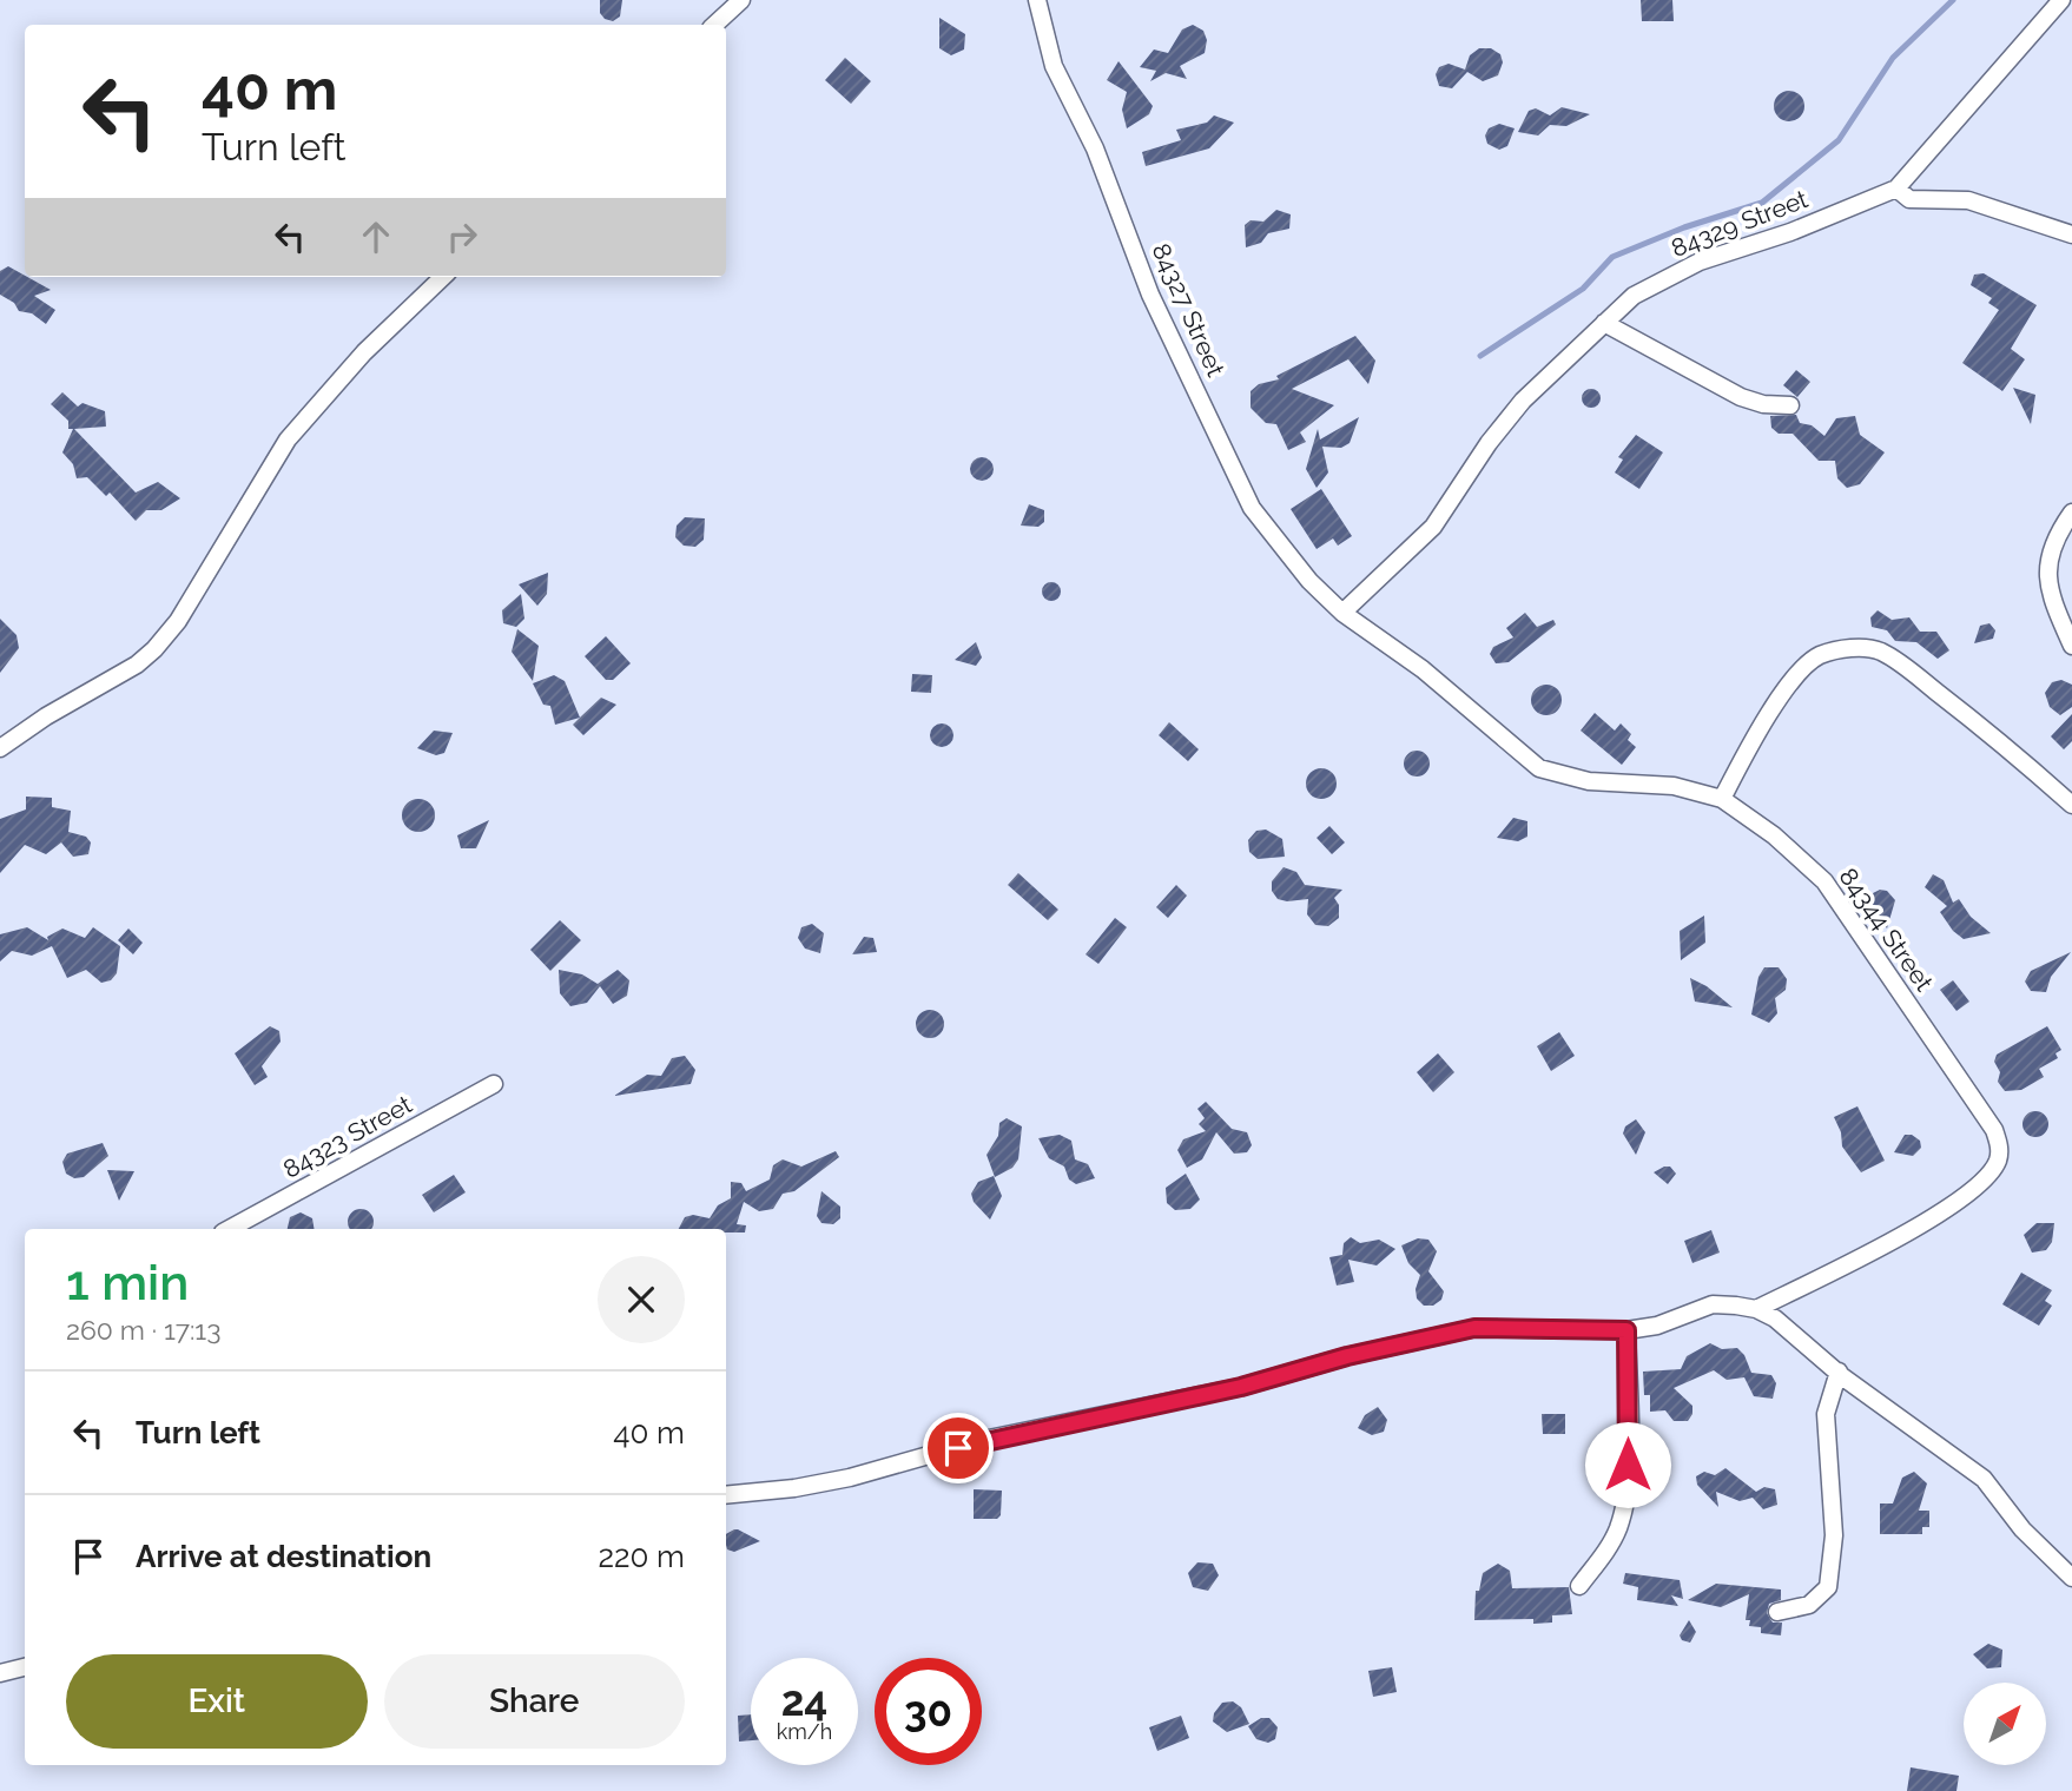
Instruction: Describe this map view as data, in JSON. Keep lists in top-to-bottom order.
{
  "streets": {
    "street": [
      "84329 Street",
      "84327 Street",
      "84344 Street",
      "84323 Street"
    ]
  },
  "crossings": [
    ["84329 Street", "84327 Street"],
    ["84329 Street", "84344 Street"],
    ["84327 Street", "84344 Street"]
  ],
  "north": "top right",
  "page": {
    "turn": ["40 m", "Turn left"],
    "heading": ["1 min", "260 m · 17:13"],
    "list": [
      {
        "name": "Turn left",
        "value": "40 m"
      },
      {
        "name": "Arrive at destination",
        "value": "220 m"
      }
    ],
    "buttons": ["Exit", "Share"],
    "speed": "24 km/h",
    "limit": "30"
  }
}
